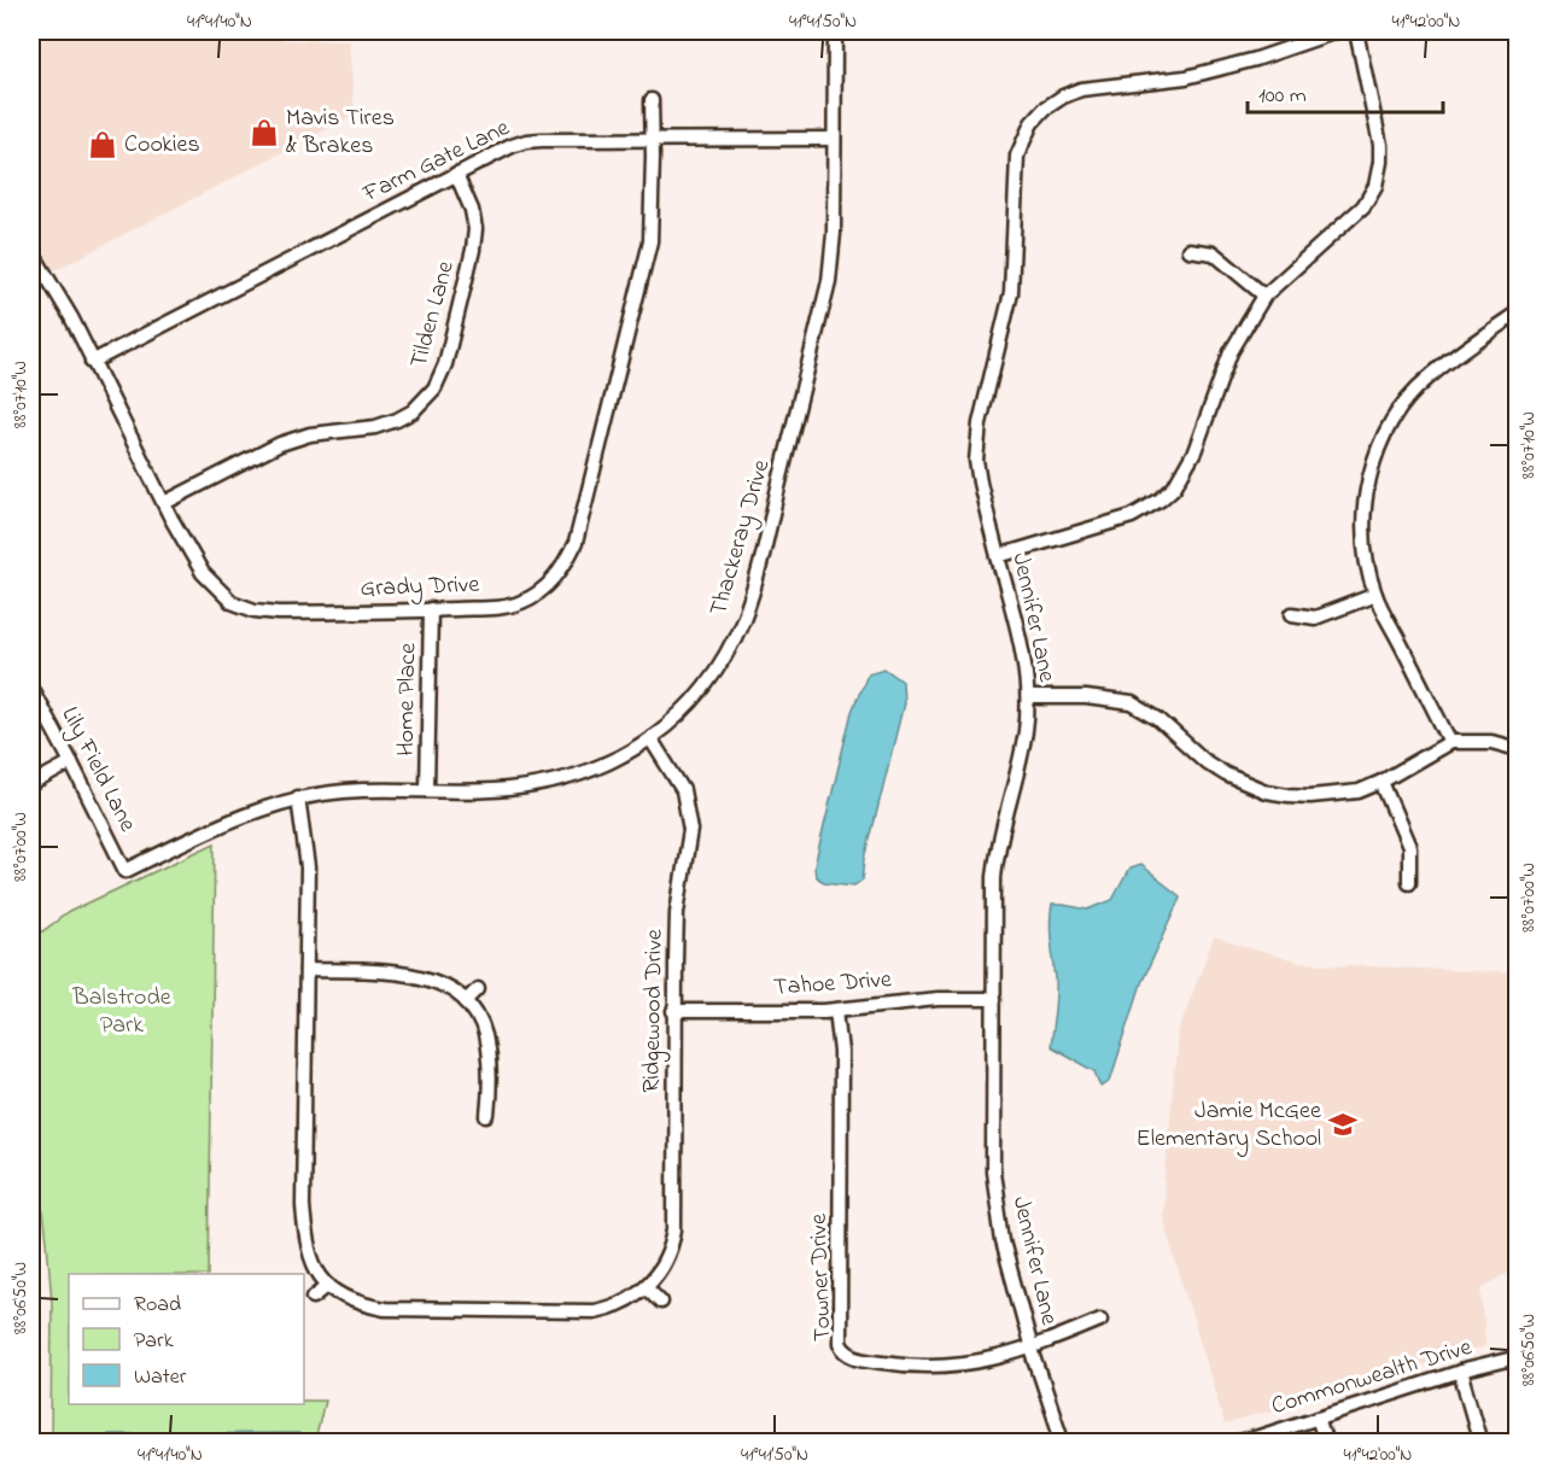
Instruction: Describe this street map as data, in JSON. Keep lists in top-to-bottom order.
{
  "streets": {
    "street": [
      "Farm Gate Lane",
      "Tilden Lane",
      "Thackeray Drive",
      "Grady Drive",
      "Jennifer Lane",
      "Home Place",
      "Lily Field Lane",
      "Tahoe Drive",
      "Ridgewood Drive",
      "Towner Drive",
      "Commonwealth Drive"
    ]
  },
  "crossings": [
    ["Farm Gate Lane", "Tilden Lane"],
    ["Farm Gate Lane", "Thackeray Drive"],
    ["Farm Gate Lane", "Grady Drive"],
    ["Tilden Lane", "Grady Drive"],
    ["Thackeray Drive", "Home Place"],
    ["Thackeray Drive", "Lily Field Lane"],
    ["Thackeray Drive", "Ridgewood Drive"],
    ["Grady Drive", "Home Place"],
    ["Jennifer Lane", "Tahoe Drive"],
    ["Jennifer Lane", "Towner Drive"],
    ["Tahoe Drive", "Ridgewood Drive"],
    ["Tahoe Drive", "Towner Drive"]
  ],
  "parks": ["Balstrode Park"],
  "places": {
    "shop": ["Mavis Tires & Brakes", "Cookies"],
    "school or university": ["Jamie McGee Elementary School"]
  },
  "legend": ["Road", "Park", "Water"],
  "scale_bar": "100 m",
  "coordinates": [
    "41°41'40\"N",
    "41°41'50\"N",
    "41°42'00\"N",
    "88°07'10\"W",
    "88°07'00\"W",
    "88°06'50\"W"
  ]
}
